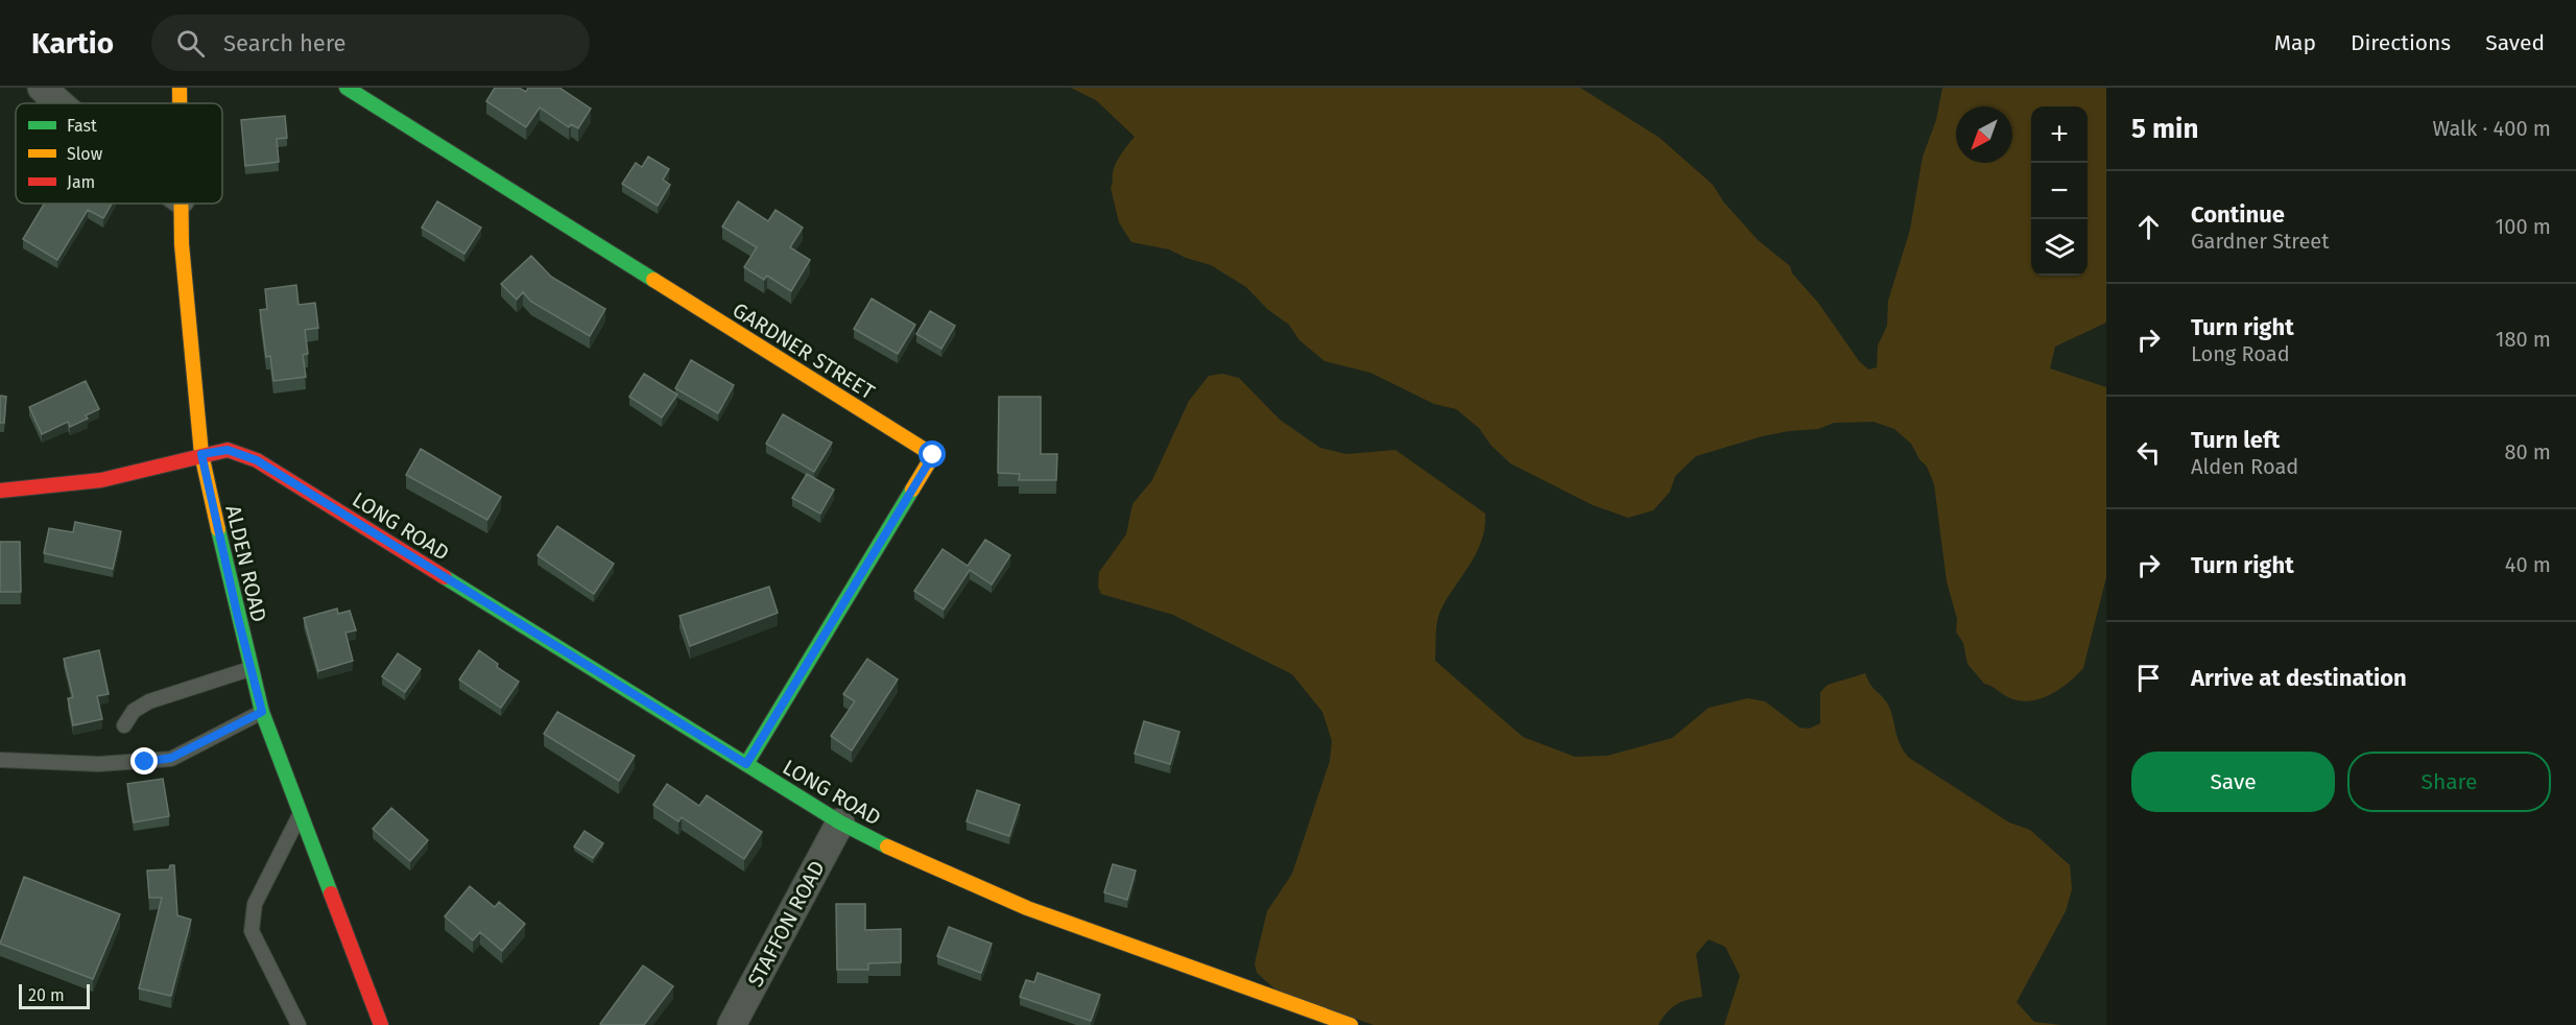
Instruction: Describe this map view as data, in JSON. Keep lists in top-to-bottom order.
{
  "streets": {
    "street": [
      "GARDNER STREET",
      "LONG ROAD",
      "ALDEN ROAD",
      "STAFFON ROAD"
    ]
  },
  "crossings": [
    ["GARDNER STREET", "LONG ROAD"],
    ["LONG ROAD", "ALDEN ROAD"],
    ["LONG ROAD", "STAFFON ROAD"]
  ],
  "legend": ["Fast", "Slow", "Jam"],
  "scale_bar": "20 m",
  "north": "bottom left",
  "page": {
    "header": "Kartio",
    "search": "Search here",
    "nav": ["Map", "Directions", "Saved"],
    "heading": ["5 min", "Walk · 400 m"],
    "map_buttons": ["+", "−"],
    "list": [
      ["Continue", "Gardner Street", "100 m"],
      ["Turn right", "Long Road", "180 m"],
      ["Turn left", "Alden Road", "80 m"],
      ["Turn right", "40 m"],
      "Arrive at destination"
    ],
    "buttons": ["Save", "Share"],
    "scale": "20 m"
  }
}
